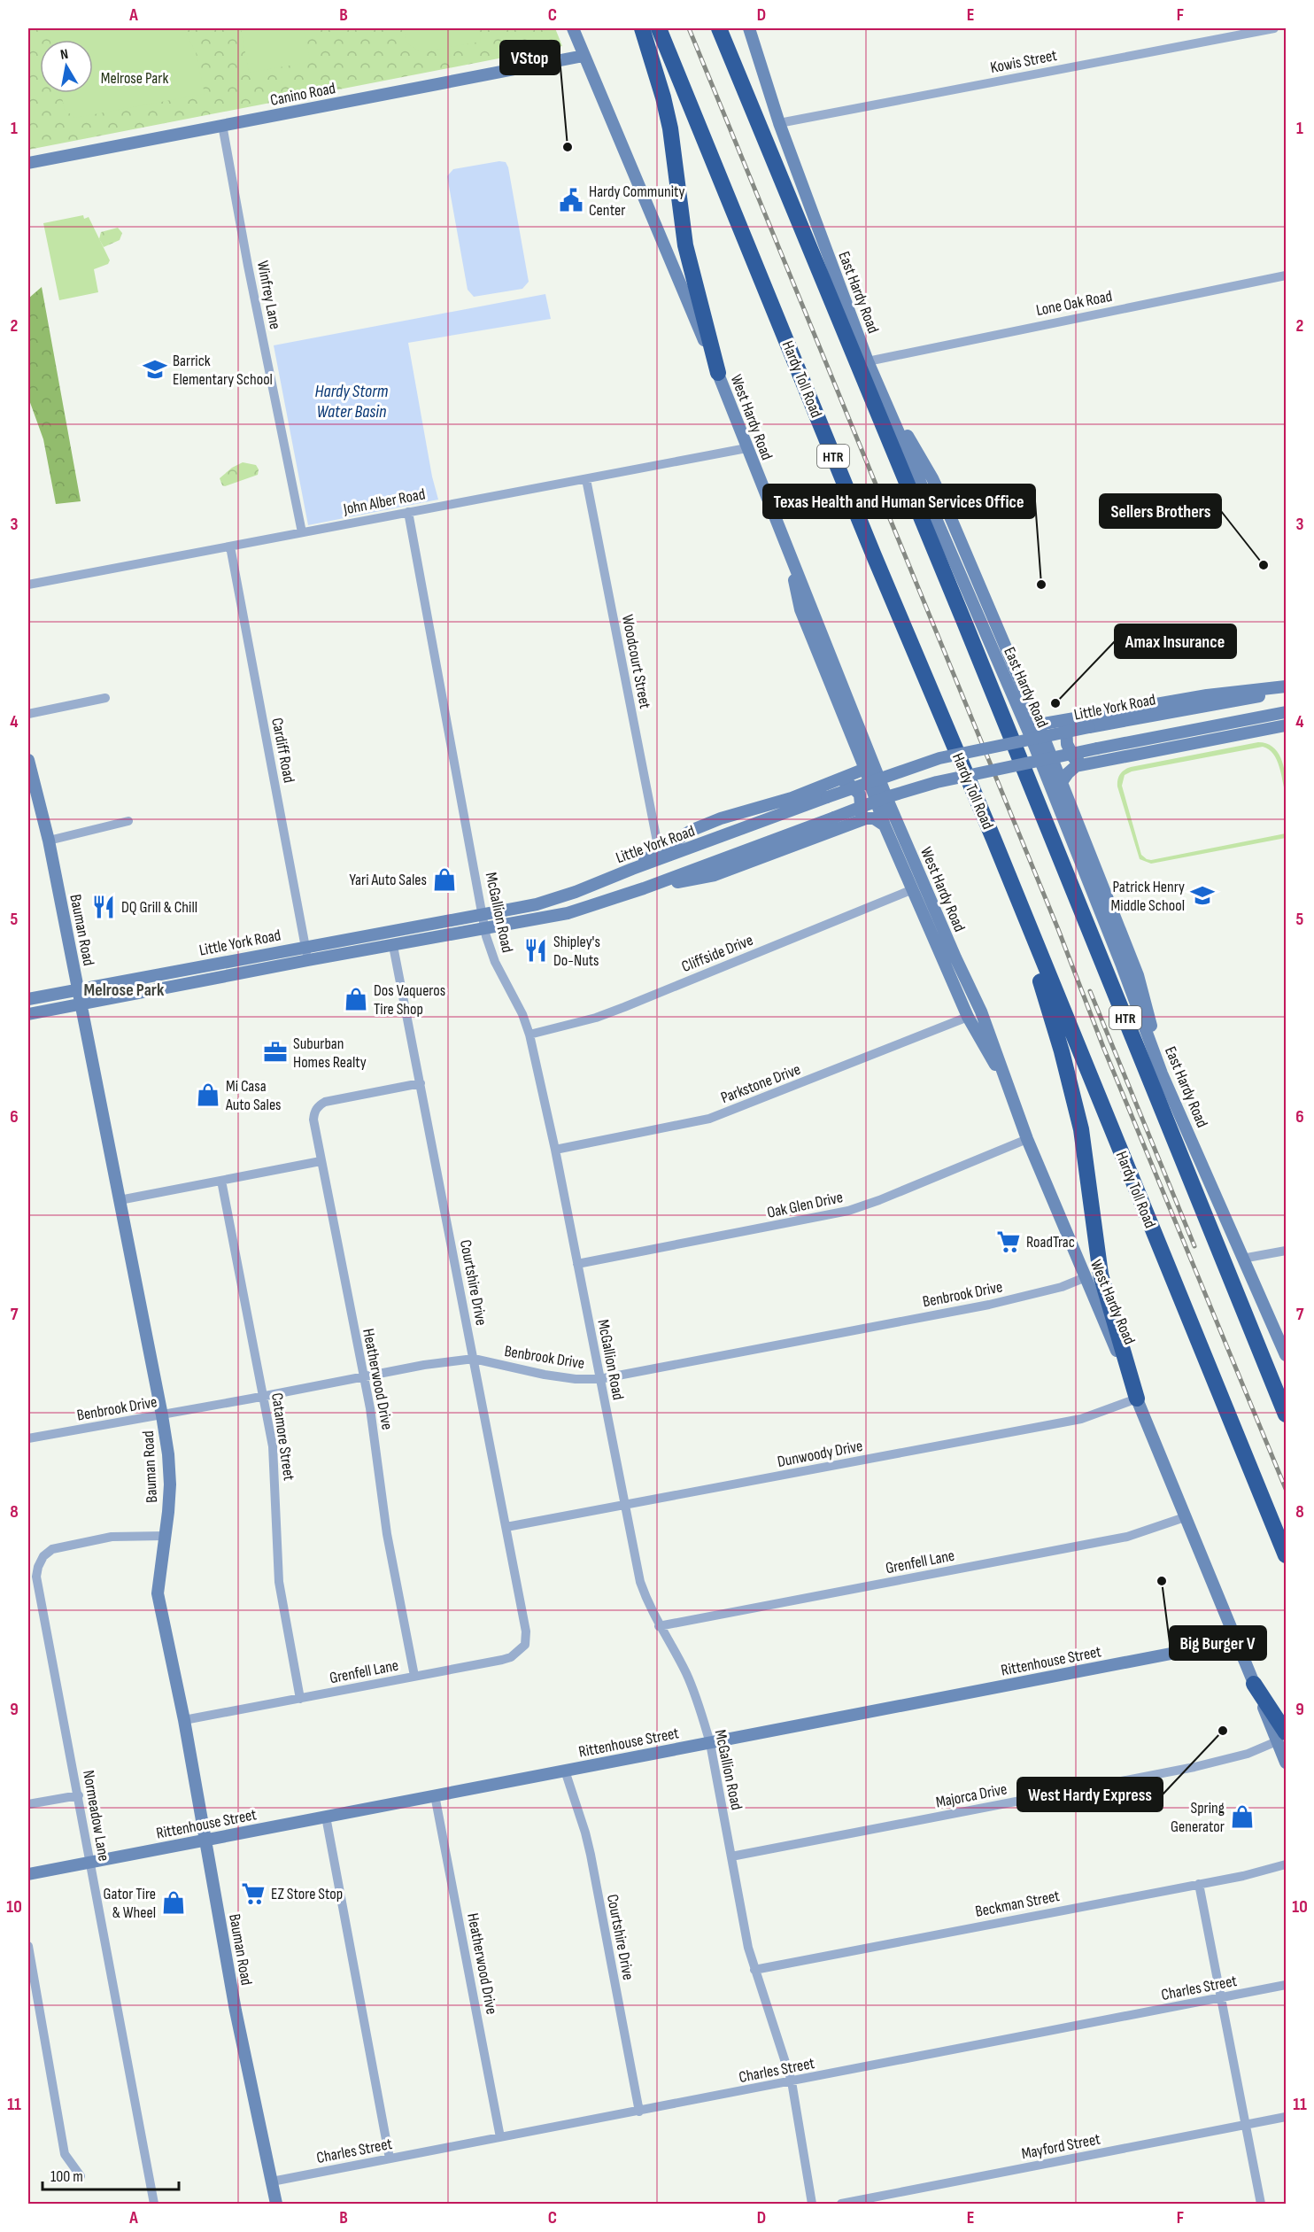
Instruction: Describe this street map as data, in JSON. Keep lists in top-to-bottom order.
{
  "streets": {
    "highway": ["Hardy Toll Road", "HTR"],
    "main road": [
      "Canino Road",
      "East Hardy Road",
      "West Hardy Road",
      "Little York Road",
      "Bauman Road",
      "Rittenhouse Street"
    ],
    "street": [
      "Kowis Street",
      "Winfrey Lane",
      "Lone Oak Road",
      "John Alber Road",
      "Woodcourt Street",
      "Cardiff Road",
      "McGallion Road",
      "Cliffside Drive",
      "Parkstone Drive",
      "Oak Glen Drive",
      "Courtshire Drive",
      "Benbrook Drive",
      "Heatherwood Drive",
      "Catamore Street",
      "Dunwoody Drive",
      "Grenfell Lane",
      "Majorca Drive",
      "Normeadow Lane",
      "Beckman Street",
      "Charles Street",
      "Mayford Street"
    ]
  },
  "crossings": [
    ["Kowis Street", "East Hardy Road"],
    ["Canino Road", "Winfrey Lane"],
    ["Canino Road", "West Hardy Road"],
    ["East Hardy Road", "Lone Oak Road"],
    ["East Hardy Road", "Little York Road"],
    ["Winfrey Lane", "John Alber Road"],
    ["West Hardy Road", "John Alber Road"],
    ["West Hardy Road", "Little York Road"],
    ["West Hardy Road", "Oak Glen Drive"],
    ["West Hardy Road", "Benbrook Drive"],
    ["West Hardy Road", "Dunwoody Drive"],
    ["West Hardy Road", "Grenfell Lane"],
    ["West Hardy Road", "Rittenhouse Street"],
    ["John Alber Road", "Woodcourt Street"],
    ["John Alber Road", "Cardiff Road"],
    ["John Alber Road", "McGallion Road"],
    ["Little York Road", "Cardiff Road"],
    ["Little York Road", "McGallion Road"],
    ["Little York Road", "Bauman Road"],
    ["Little York Road", "Courtshire Drive"],
    ["McGallion Road", "Cliffside Drive"],
    ["McGallion Road", "Parkstone Drive"],
    ["McGallion Road", "Oak Glen Drive"],
    ["McGallion Road", "Benbrook Drive"],
    ["McGallion Road", "Dunwoody Drive"],
    ["McGallion Road", "Grenfell Lane"],
    ["McGallion Road", "Rittenhouse Street"],
    ["McGallion Road", "Majorca Drive"],
    ["McGallion Road", "Beckman Street"],
    ["McGallion Road", "Charles Street"],
    ["Bauman Road", "Benbrook Drive"],
    ["Bauman Road", "Grenfell Lane"],
    ["Bauman Road", "Rittenhouse Street"],
    ["Bauman Road", "Normeadow Lane"],
    ["Bauman Road", "Charles Street"],
    ["Courtshire Drive", "Benbrook Drive"],
    ["Courtshire Drive", "Heatherwood Drive"],
    ["Courtshire Drive", "Dunwoody Drive"],
    ["Courtshire Drive", "Grenfell Lane"],
    ["Courtshire Drive", "Rittenhouse Street"],
    ["Courtshire Drive", "Charles Street"],
    ["Benbrook Drive", "Heatherwood Drive"],
    ["Benbrook Drive", "Catamore Street"],
    ["Heatherwood Drive", "Grenfell Lane"],
    ["Heatherwood Drive", "Rittenhouse Street"],
    ["Heatherwood Drive", "Charles Street"],
    ["Catamore Street", "Grenfell Lane"],
    ["Rittenhouse Street", "Normeadow Lane"]
  ],
  "districts": ["Melrose Park"],
  "water": ["Hardy Storm Water Basin"],
  "parks": ["Melrose Park"],
  "places": {
    "other": [
      "VStop",
      "Sellers Brothers",
      "Texas Health and Human Services Office",
      "Amax Insurance",
      "Big Burger V",
      "West Hardy Express"
    ],
    "public building": ["Hardy Community Center"],
    "school or university": ["Barrick Elementary School", "Patrick Henry Middle School"],
    "shop": [
      "Yari Auto Sales",
      "Dos Vaqueros Tire Shop",
      "Mi Casa Auto Sales",
      "Spring Generator",
      "Gator Tire & Wheel"
    ],
    "restaurant": ["DQ Grill & Chill", "Shipley's Do-Nuts"],
    "office": ["Suburban Homes Realty"],
    "supermarket": ["RoadTrac", "EZ Store Stop"]
  },
  "scale_bar": "100 m",
  "north": "top",
  "grid": {
    "columns": [
      "A",
      "B",
      "C",
      "D",
      "E",
      "F"
    ],
    "rows": [
      "1",
      "2",
      "3",
      "4",
      "5",
      "6",
      "7",
      "8",
      "9",
      "10",
      "11"
    ]
  }
}
